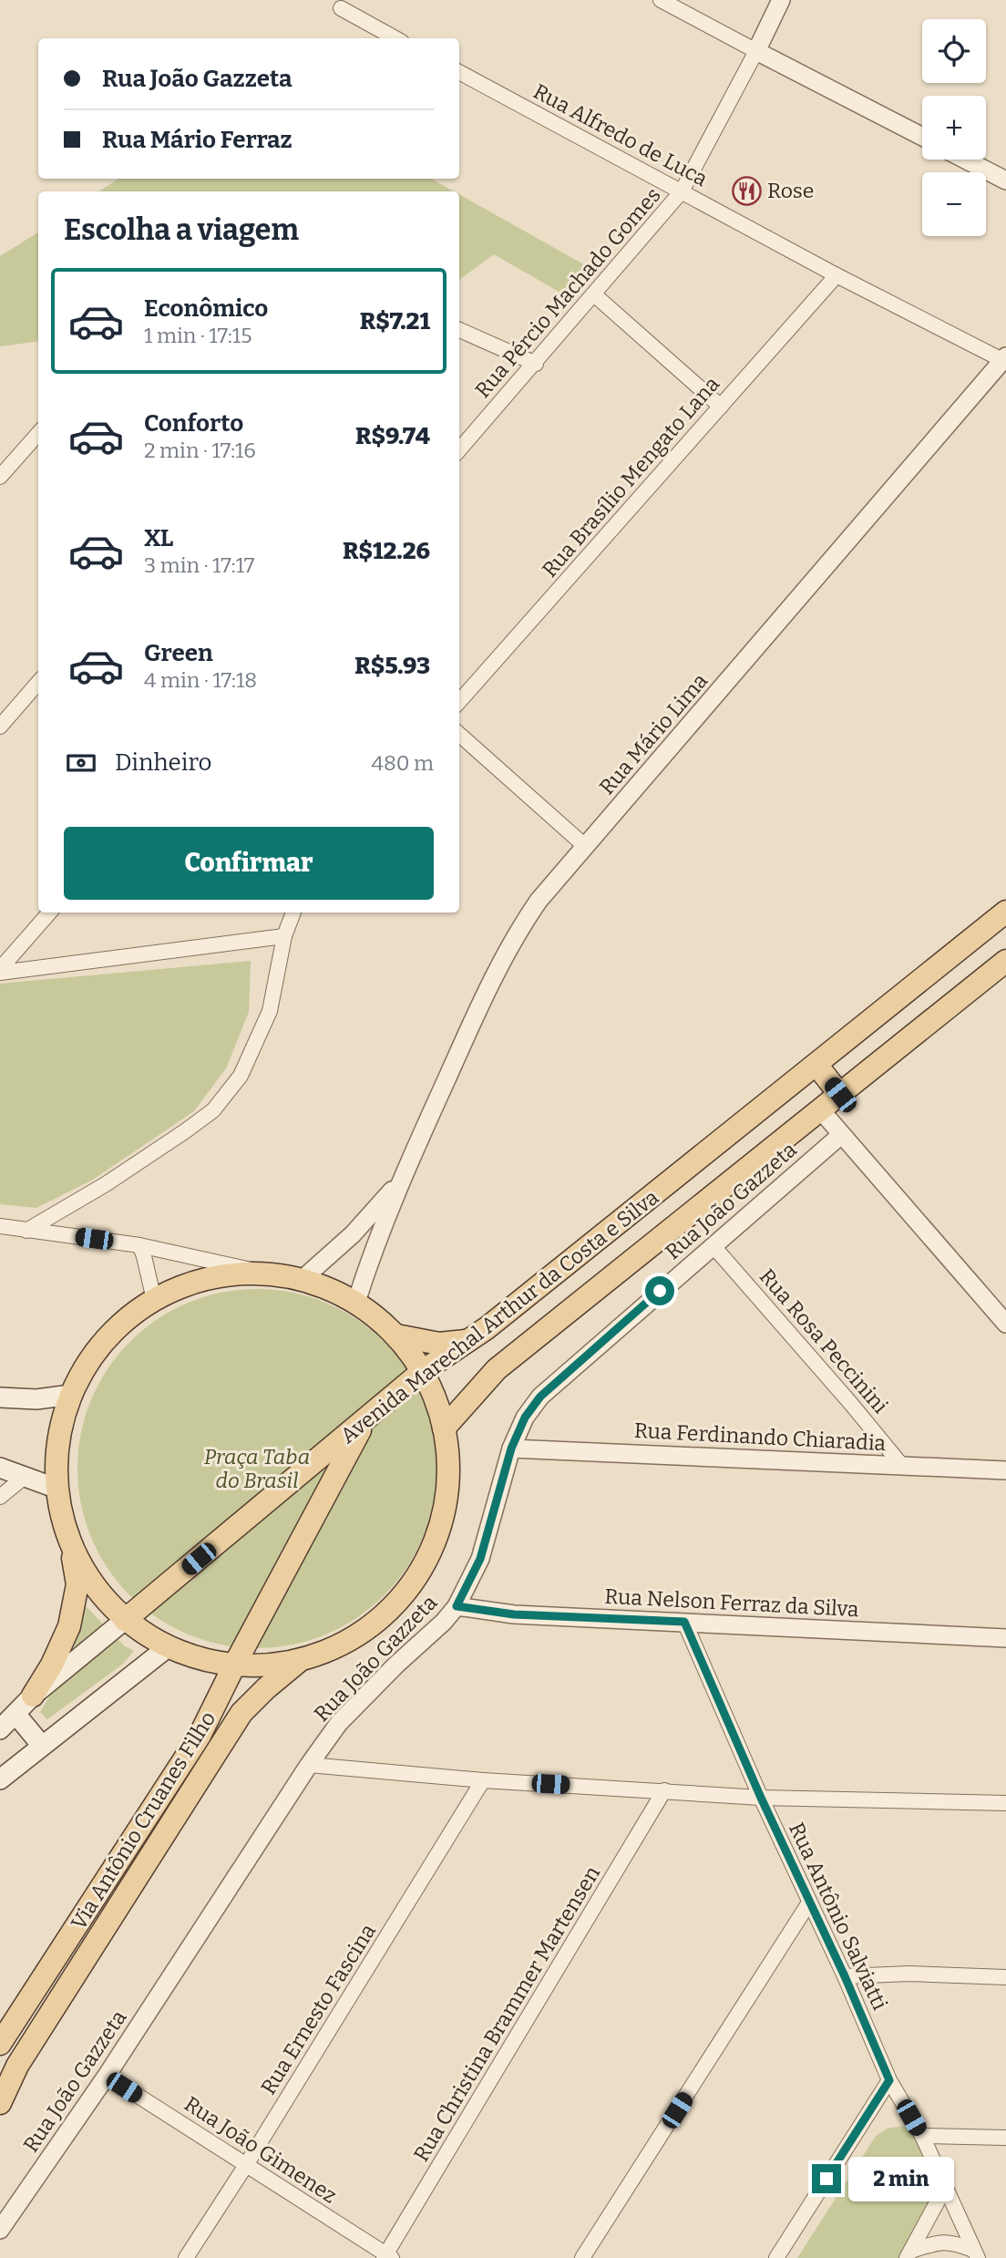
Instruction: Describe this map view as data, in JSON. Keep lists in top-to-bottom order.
{
  "streets": {
    "main road": ["Avenida Marechal Arthur da Costa e Silva", "Via Antônio Cruanes Filho"],
    "street": [
      "Rua Alfredo de Luca",
      "Rua Pércio Machado Gomes",
      "Rua Brasílio Mengato Lana",
      "Rua Mário Lima",
      "Rua João Gazzeta",
      "Rua Rosa Peccinini",
      "Rua Ferdinando Chiaradia",
      "Rua Nelson Ferraz da Silva",
      "Rua Antônio Salviatti",
      "Rua Ernesto Fascina",
      "Rua Christina Brammer Martensen",
      "Rua João Gimenez"
    ]
  },
  "crossings": [
    ["Rua Alfredo de Luca", "Rua Pércio Machado Gomes"],
    ["Rua Alfredo de Luca", "Rua Brasílio Mengato Lana"],
    ["Rua Alfredo de Luca", "Rua Mário Lima"],
    ["Rua João Gazzeta", "Rua Rosa Peccinini"],
    ["Rua João Gazzeta", "Rua Ferdinando Chiaradia"],
    ["Rua João Gazzeta", "Rua Nelson Ferraz da Silva"],
    ["Rua João Gazzeta", "Rua João Gimenez"],
    ["Avenida Marechal Arthur da Costa e Silva", "Via Antônio Cruanes Filho"],
    ["Rua Rosa Peccinini", "Rua Ferdinando Chiaradia"],
    ["Rua Nelson Ferraz da Silva", "Rua Antônio Salviatti"],
    ["Rua Ernesto Fascina", "Rua João Gimenez"],
    ["Rua Christina Brammer Martensen", "Rua João Gimenez"]
  ],
  "parks": ["Praça Taba do Brasil"],
  "places": {
    "restaurant": ["Rose"]
  },
  "page": {
    "map_buttons": ["+", "−"],
    "banner": ["Rua João Gazzeta", "Rua Mário Ferraz"],
    "heading": "Escolha a viagem",
    "list": [
      {
        "name": "Econômico",
        "note": "1 min · 17:15",
        "value": "R$7.21"
      },
      {
        "name": "Conforto",
        "note": "2 min · 17:16",
        "value": "R$9.74"
      },
      {
        "name": "XL",
        "note": "3 min · 17:17",
        "value": "R$12.26"
      },
      {
        "name": "Green",
        "note": "4 min · 17:18",
        "value": "R$5.93"
      }
    ],
    "pay": ["Dinheiro", "480 m"],
    "buttons": "Confirmar",
    "bubble": "2 min"
  }
}
